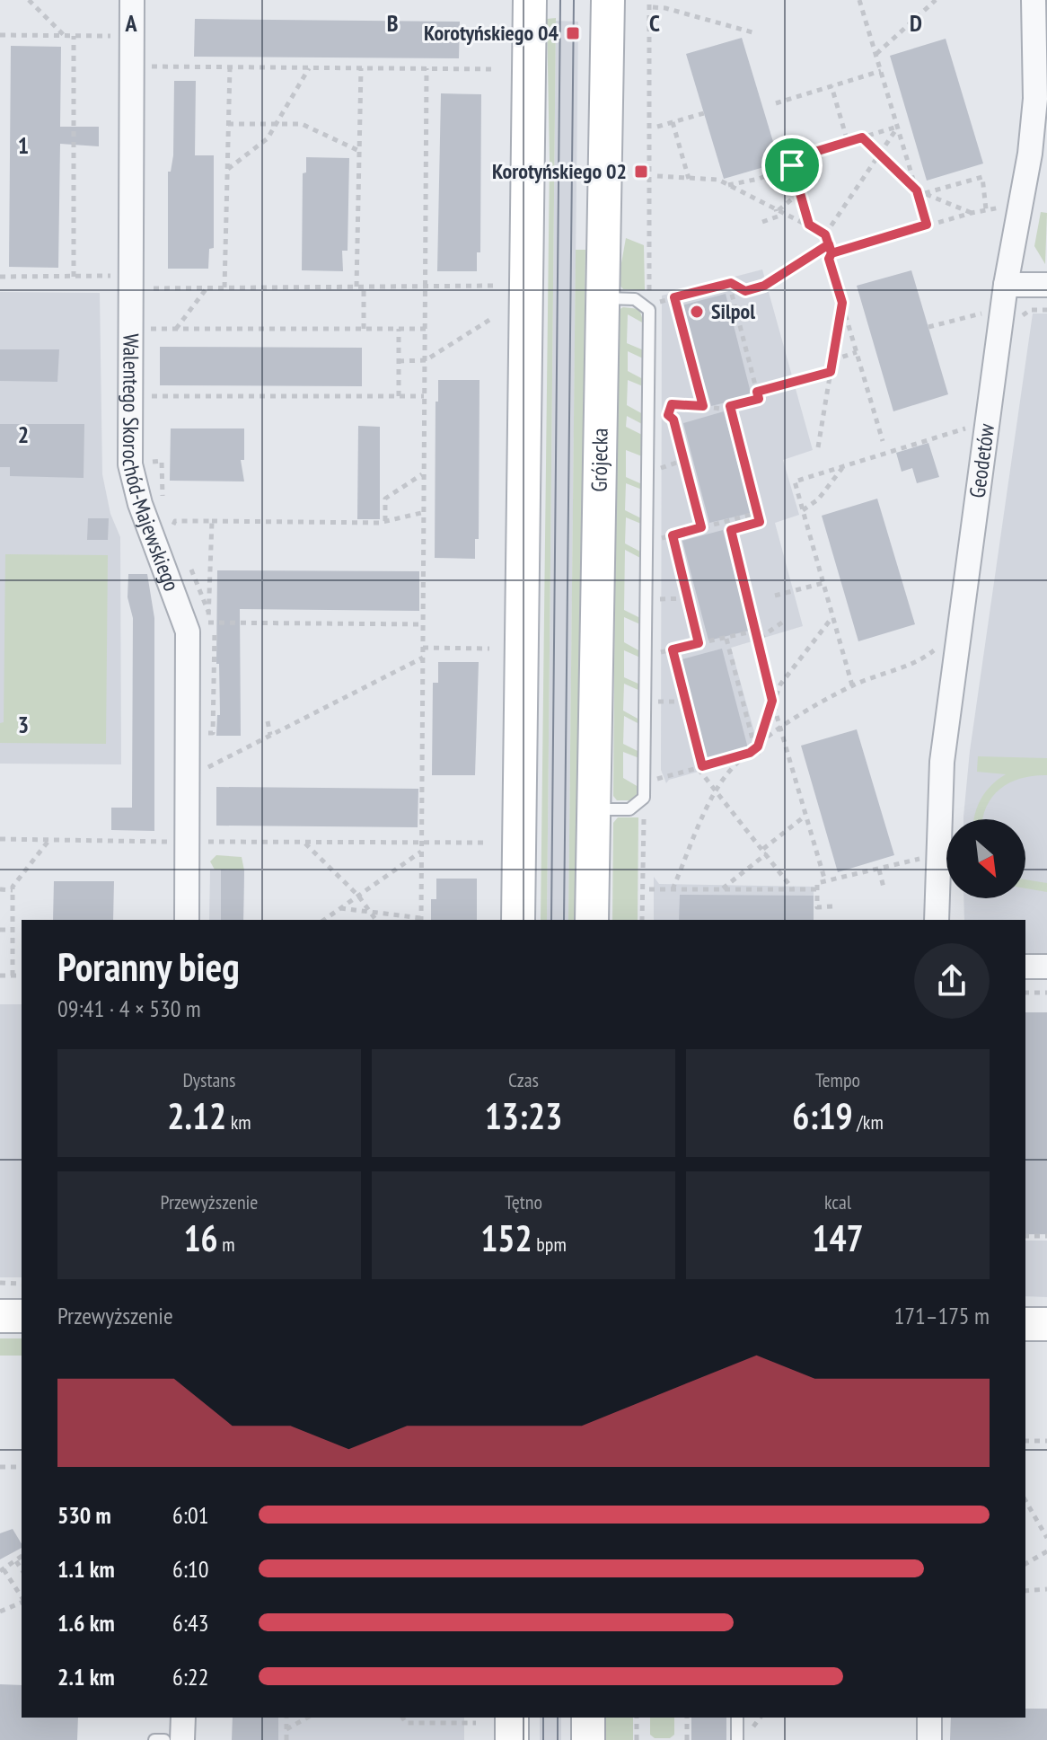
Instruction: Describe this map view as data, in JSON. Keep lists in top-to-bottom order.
{
  "streets": {
    "main road": ["Grójecka"],
    "street": ["Geodetów", "Walentego Skorochód-Majewskiego"]
  },
  "places": {
    "transit": ["Korotyńskiego 04", "Korotyńskiego 02"],
    "other": ["Silpol"]
  },
  "north": "bottom right",
  "page": {
    "heading": ["Poranny bieg", "09:41 · 4 × 530 m"],
    "stats": [
      ["Dystans", "2.12 km"],
      ["Czas", "13:23"],
      ["Tempo", "6:19 /km"],
      ["Przewyższenie", "16 m"],
      ["Tętno", "152 bpm"],
      ["kcal", "147"]
    ],
    "chart": ["Przewyższenie", "171–175 m"],
    "list": [
      {
        "name": "530 m",
        "note": "6:01"
      },
      {
        "name": "1.1 km",
        "note": "6:10"
      },
      {
        "name": "1.6 km",
        "note": "6:43"
      },
      {
        "name": "2.1 km",
        "note": "6:22"
      }
    ]
  },
  "grid": {
    "columns": [
      "A",
      "B",
      "C",
      "D"
    ],
    "rows": ["1", "2", "3"]
  }
}
